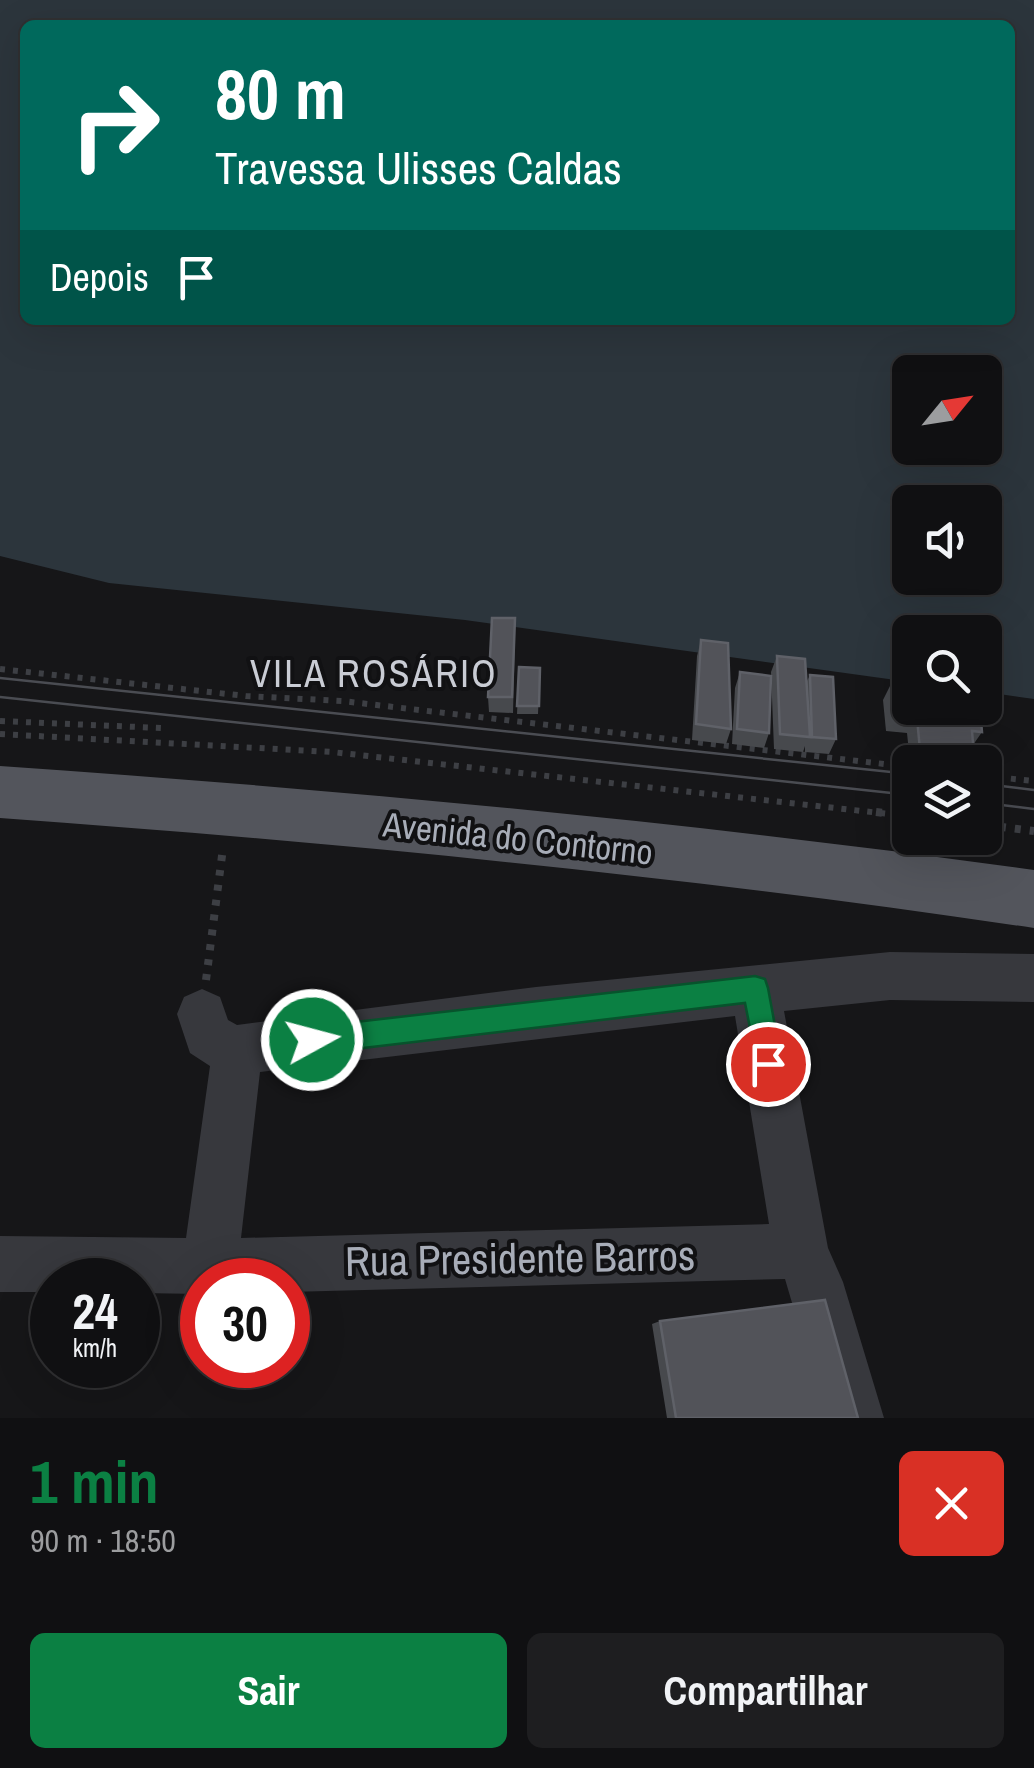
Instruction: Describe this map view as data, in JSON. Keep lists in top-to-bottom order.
{
  "streets": {
    "main road": ["Avenida do Contorno"],
    "street": ["Rua Presidente Barros"]
  },
  "districts": ["VILA ROSÁRIO"],
  "north": "top right",
  "page": {
    "turn": ["80 m", "Travessa Ulisses Caldas"],
    "then": "Depois",
    "speed": "24 km/h",
    "limit": "30",
    "heading": ["1 min", "90 m · 18:50"],
    "buttons": ["Sair", "Compartilhar"]
  }
}
